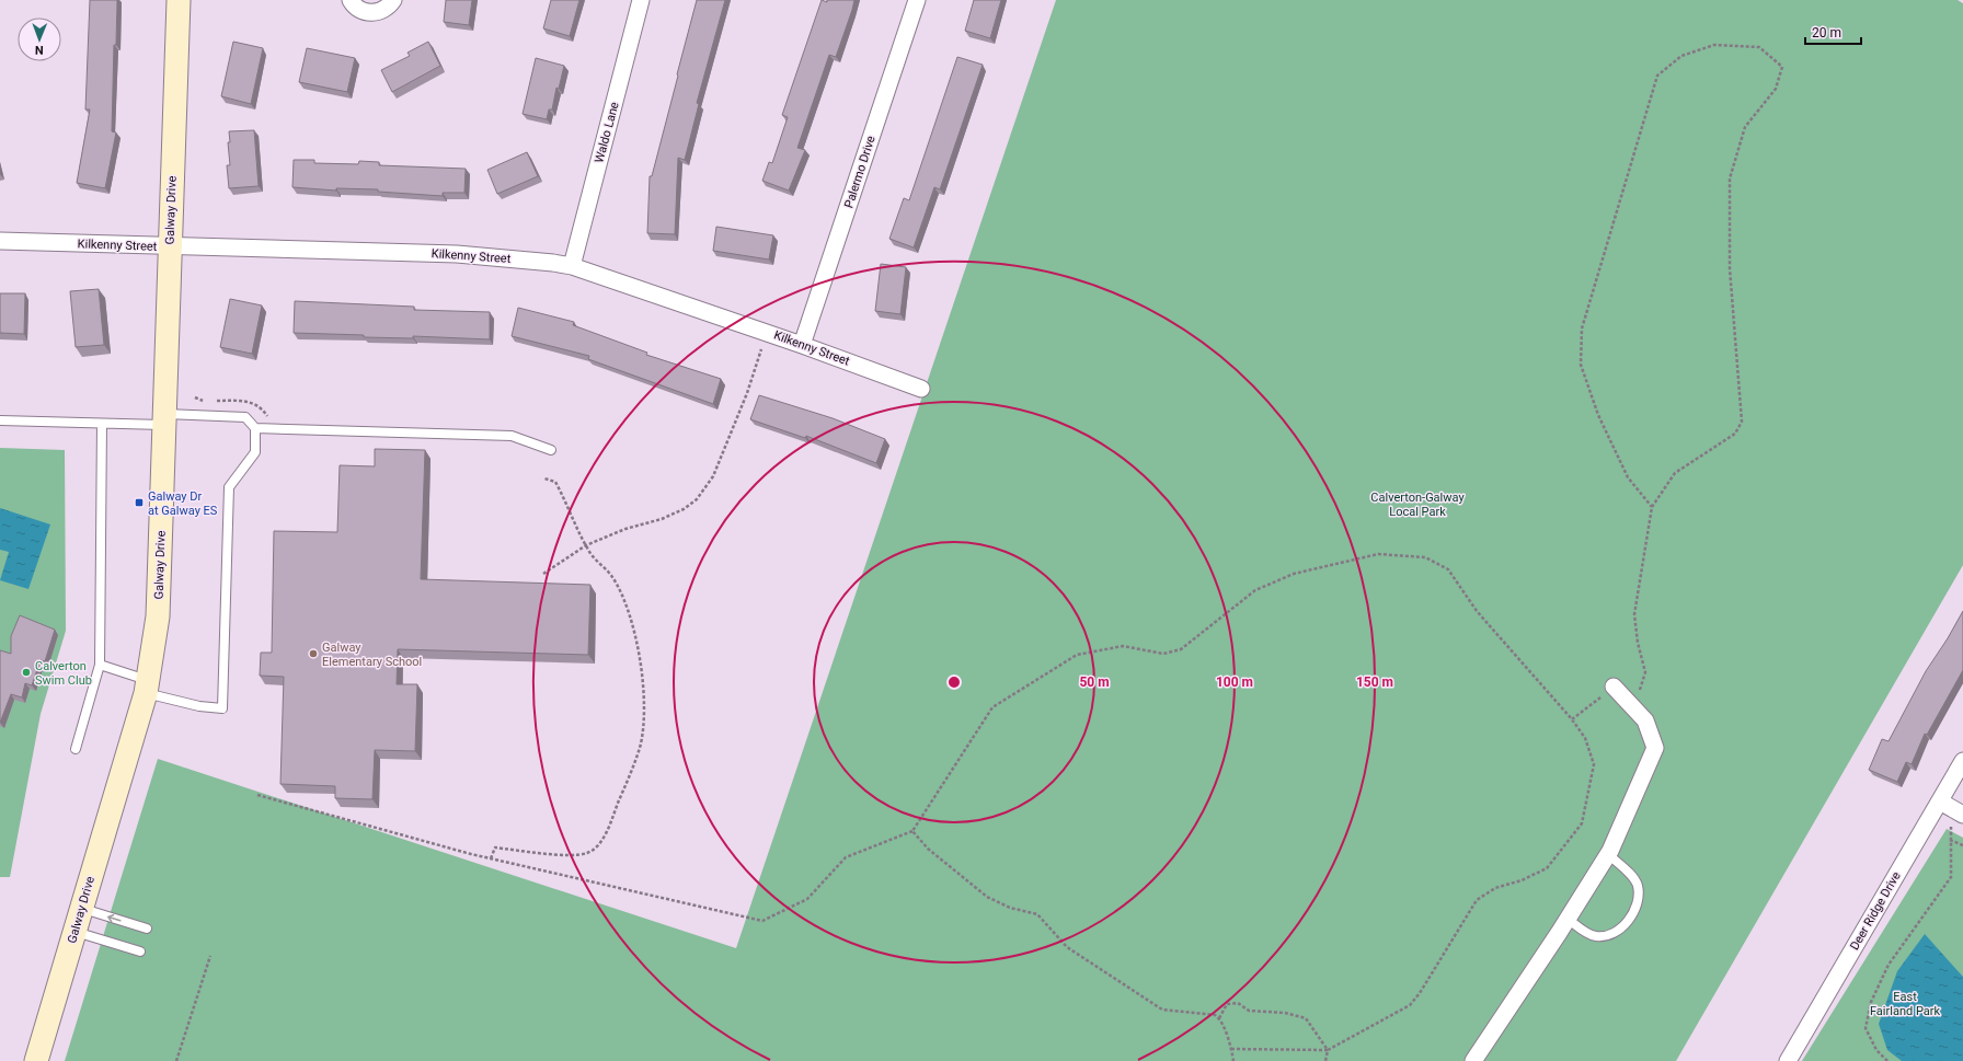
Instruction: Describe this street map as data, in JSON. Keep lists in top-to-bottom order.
{
  "streets": {
    "street": [
      "Waldo Lane",
      "Palermo Drive",
      "Galway Drive",
      "Kilkenny Street",
      "Deer Ridge Drive"
    ]
  },
  "crossings": [
    ["Waldo Lane", "Kilkenny Street"],
    ["Palermo Drive", "Kilkenny Street"],
    ["Galway Drive", "Kilkenny Street"]
  ],
  "parks": ["Calverton-Galway Local Park", "East Fairland Park"],
  "places": {
    "transit": ["Galway Dr at Galway ES"],
    "other": ["Galway Elementary School", "Calverton Swim Club"]
  },
  "scale_bar": "20 m",
  "north": "bottom",
  "rings": ["50 m", "100 m", "150 m"]
}
